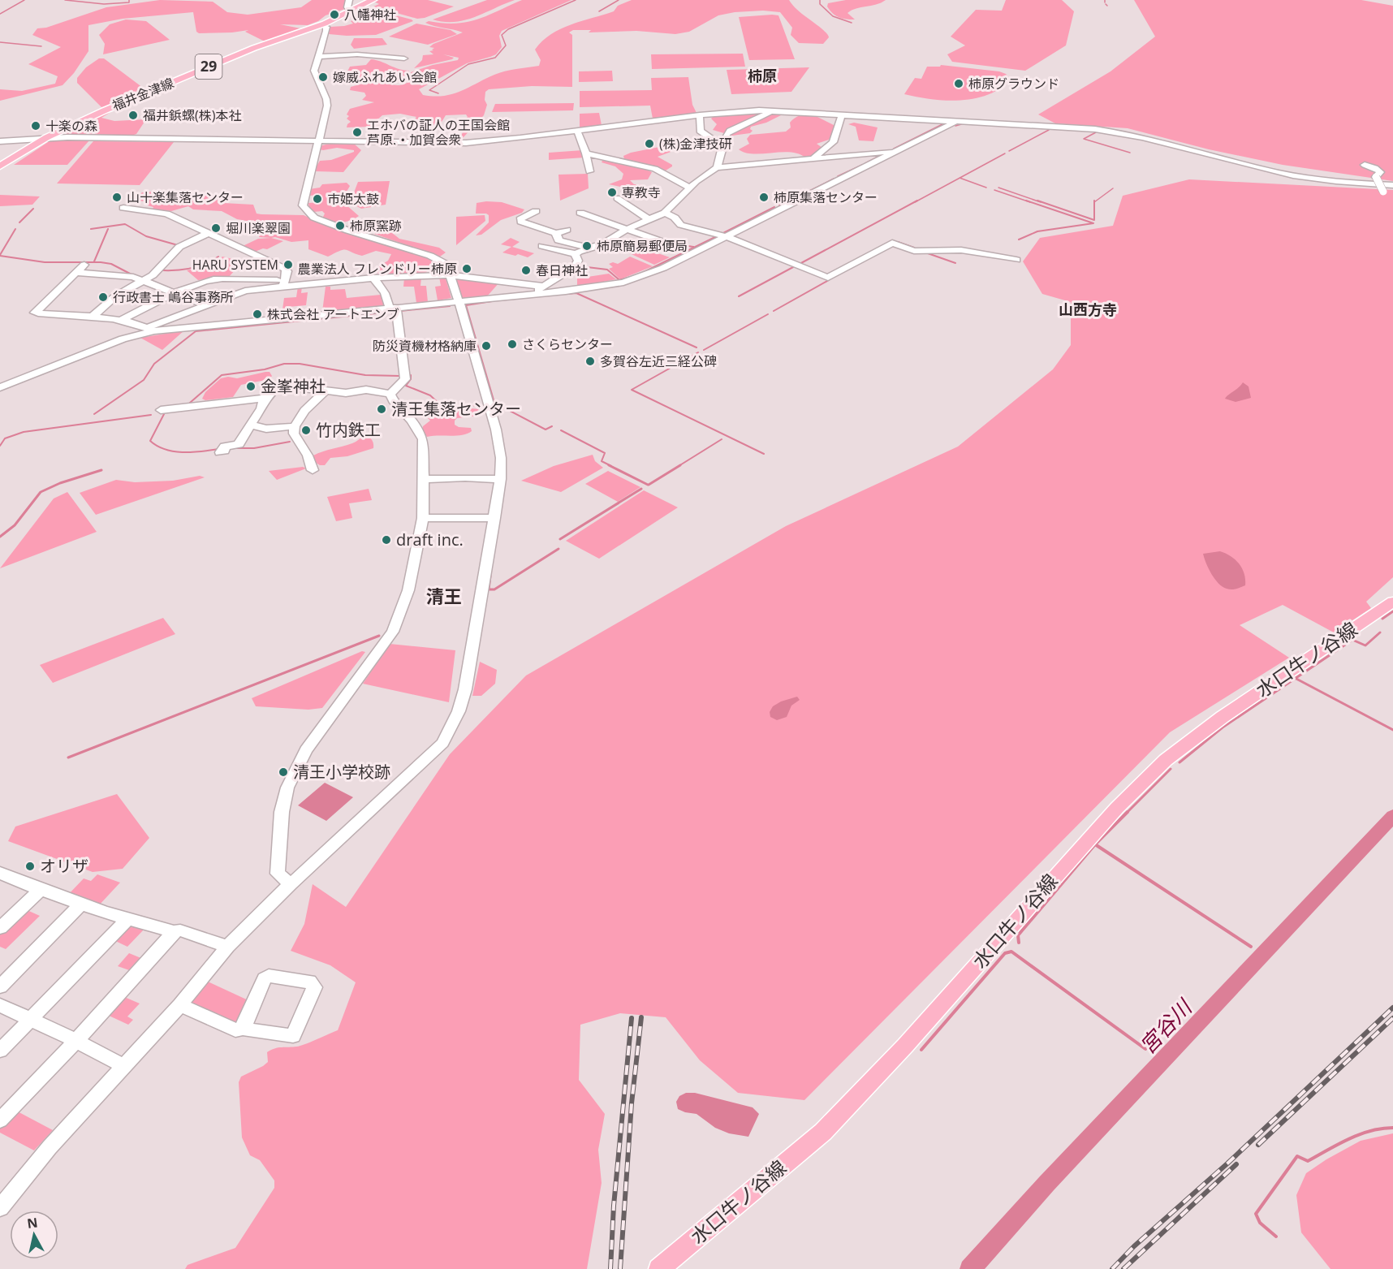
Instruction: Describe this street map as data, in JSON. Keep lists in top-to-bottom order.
{
  "streets": {
    "main road": ["29", "福井金津線", "水口牛ノ谷線"]
  },
  "districts": ["柿原", "山西方寺", "清王"],
  "water": ["宮谷川"],
  "places": [
    "八幡神社",
    "嫁威ふれあい会館",
    "柿原グラウンド",
    "福井鋲螺(株)本社",
    "十楽の森",
    "エホバの証人の王国会館 芦原.・加賀会衆",
    "(株)金津技研",
    "専教寺",
    "山十楽集落センター",
    "柿原集落センター",
    "市姫太鼓",
    "柿原窯跡",
    "堀川楽翠園",
    "柿原簡易郵便局",
    "HARU SYSTEM",
    "農業法人 フレンドリー柿原",
    "春日神社",
    "行政書士 嶋谷事務所",
    "株式会社 アートエンブ",
    "さくらセンター",
    "防災資機材格納庫",
    "多賀谷左近三経公碑",
    "金峯神社",
    "清王集落センター",
    "竹内鉄工",
    "draft inc.",
    "清王小学校跡",
    "オリザ"
  ],
  "north": "top"
}
